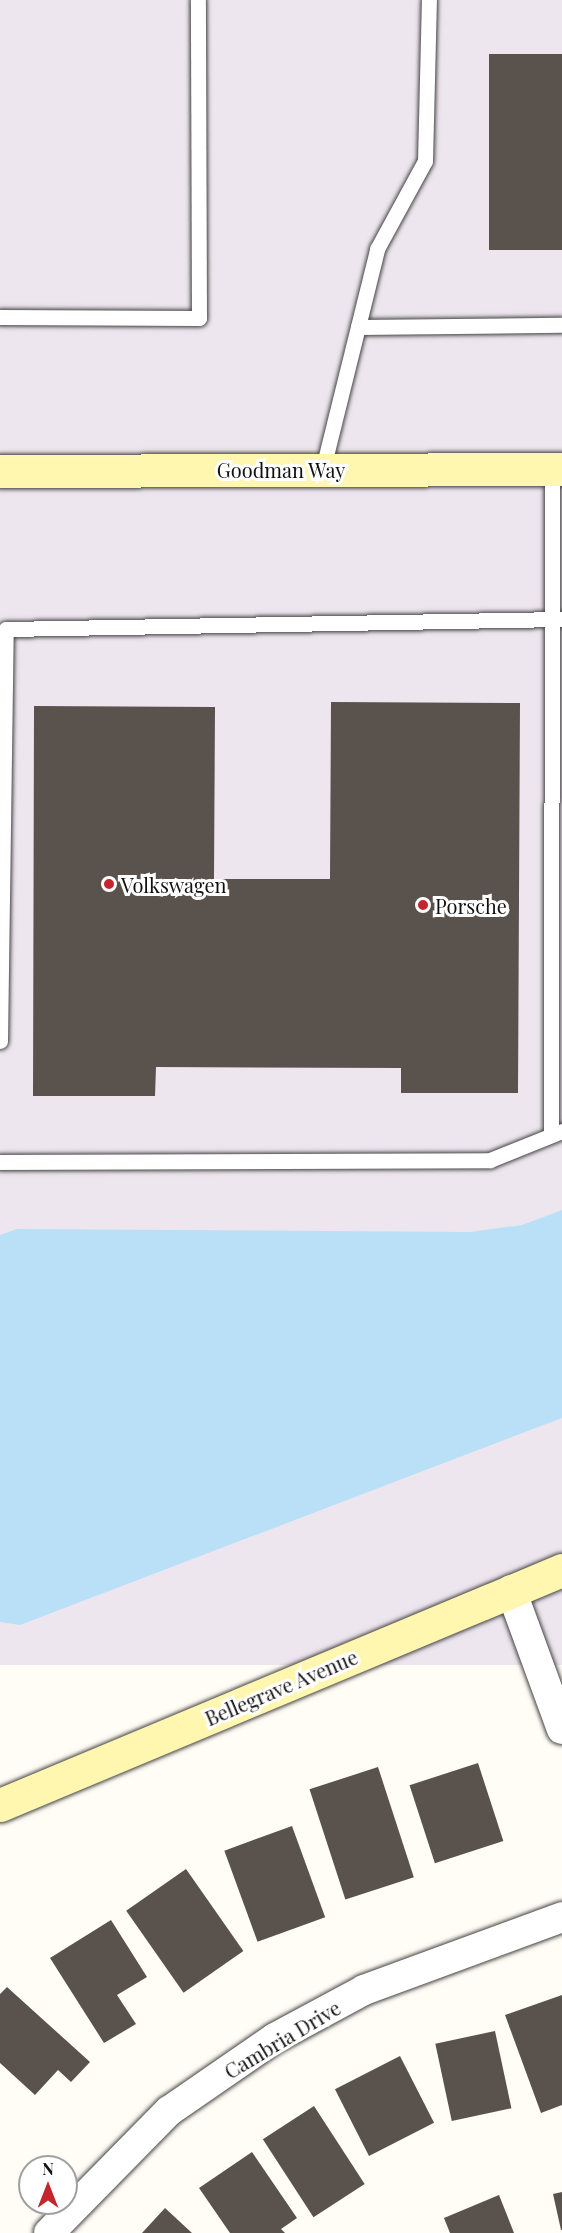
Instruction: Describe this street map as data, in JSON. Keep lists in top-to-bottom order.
{
  "streets": {
    "main road": ["Goodman Way", "Bellegrave Avenue"],
    "street": ["Cambria Drive"]
  },
  "places": ["Volkswagen", "Porsche"],
  "north": "top"
}
